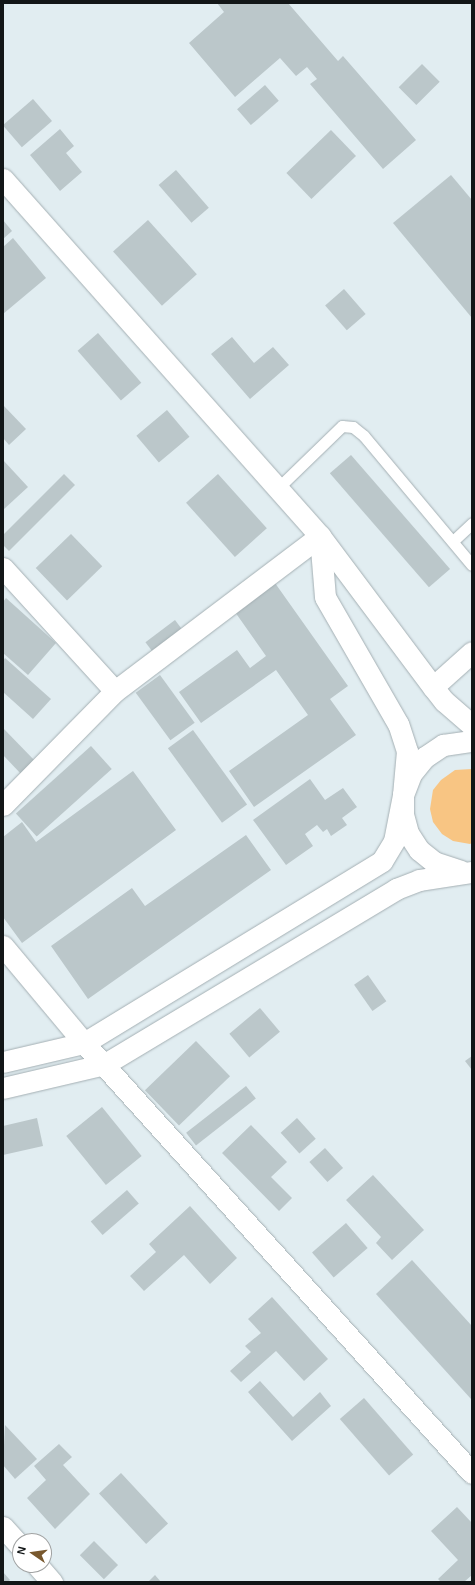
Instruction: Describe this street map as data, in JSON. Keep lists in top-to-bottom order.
{
  "north": "left"
}
